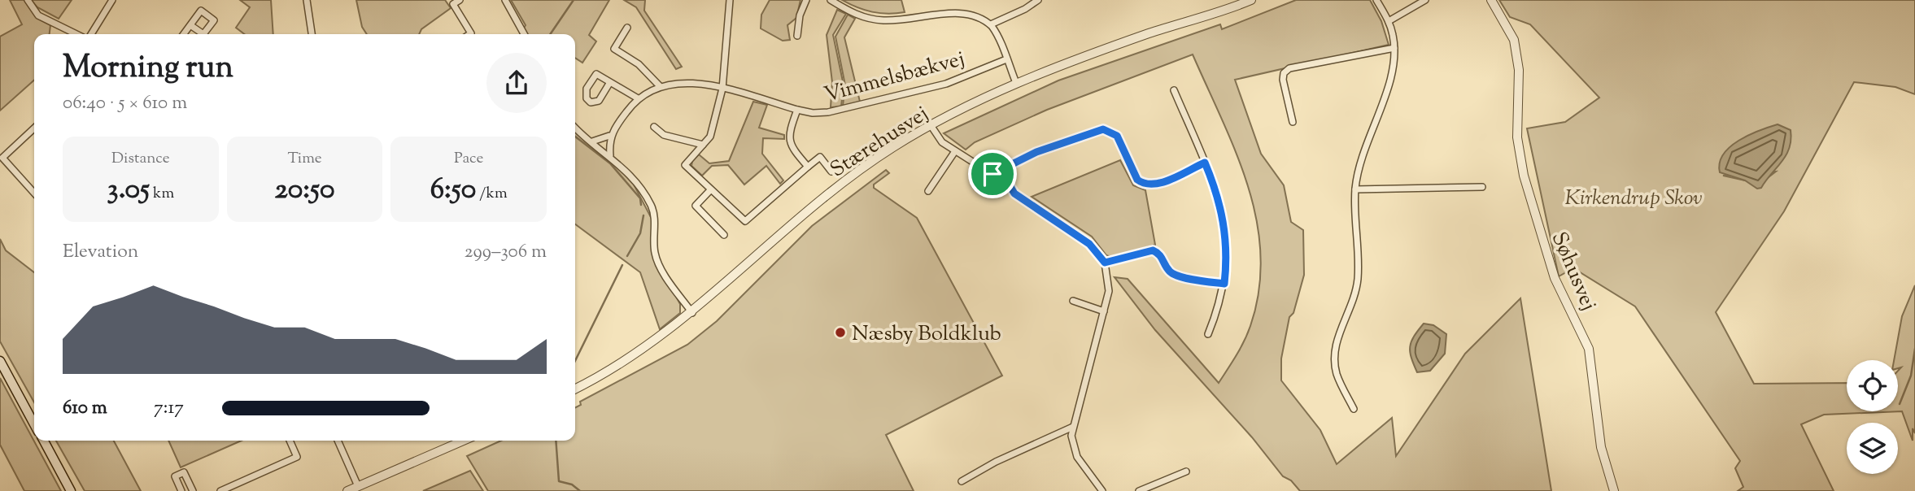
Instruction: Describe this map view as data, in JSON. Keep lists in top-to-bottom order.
{
  "streets": {
    "street": ["Vimmelsbækvej", "Stærehusvej", "Søhusvej"]
  },
  "parks": ["Kirkendrup Skov"],
  "places": ["Næsby Boldklub"],
  "page": {
    "heading": ["Morning run", "06:40 · 5 × 610 m"],
    "stats": [
      ["Distance", "3.05 km"],
      ["Time", "20:50"],
      ["Pace", "6:50 /km"]
    ],
    "chart": ["Elevation", "299–306 m"],
    "list": [
      {
        "name": "610 m",
        "note": "7:17"
      }
    ]
  }
}
